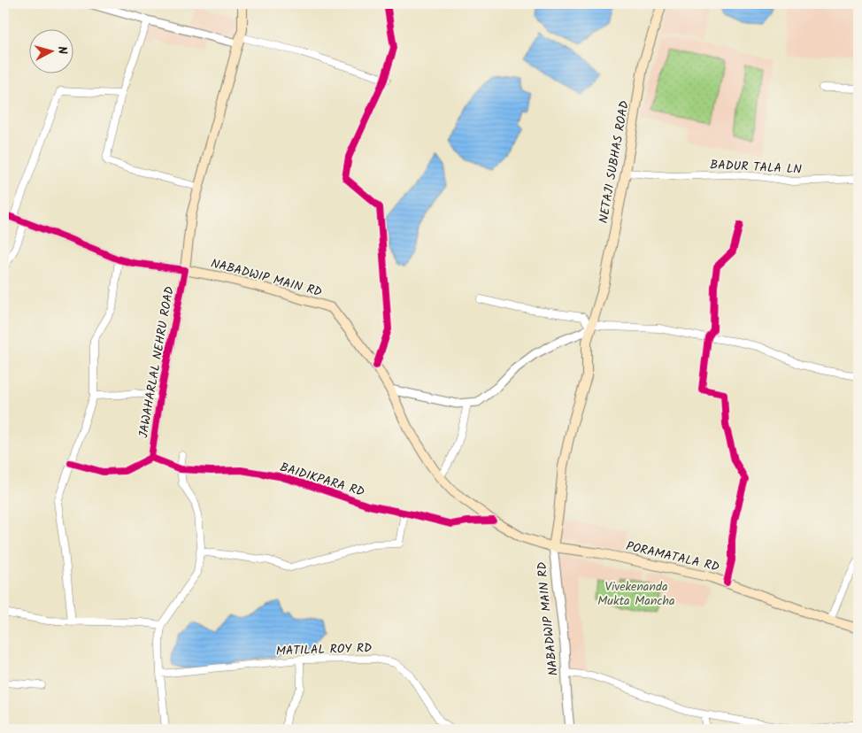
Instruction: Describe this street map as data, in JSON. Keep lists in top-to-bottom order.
{
  "streets": {
    "main road": [
      "NETAJI SUBHAS ROAD",
      "NABADWIP MAIN RD",
      "JAWAHARLAL NEHRU ROAD",
      "PORAMATALA RD"
    ],
    "street": ["BADUR TALA LN", "BAIDIKPARA RD", "MATILAL ROY RD"]
  },
  "crossings": [
    ["NETAJI SUBHAS ROAD", "BADUR TALA LN"],
    ["NETAJI SUBHAS ROAD", "NABADWIP MAIN RD"],
    ["NETAJI SUBHAS ROAD", "PORAMATALA RD"],
    ["NABADWIP MAIN RD", "JAWAHARLAL NEHRU ROAD"],
    ["NABADWIP MAIN RD", "BAIDIKPARA RD"],
    ["NABADWIP MAIN RD", "PORAMATALA RD"],
    ["JAWAHARLAL NEHRU ROAD", "BAIDIKPARA RD"]
  ],
  "parks": ["Vivekenanda Mukta Mancha"],
  "north": "right"
}
